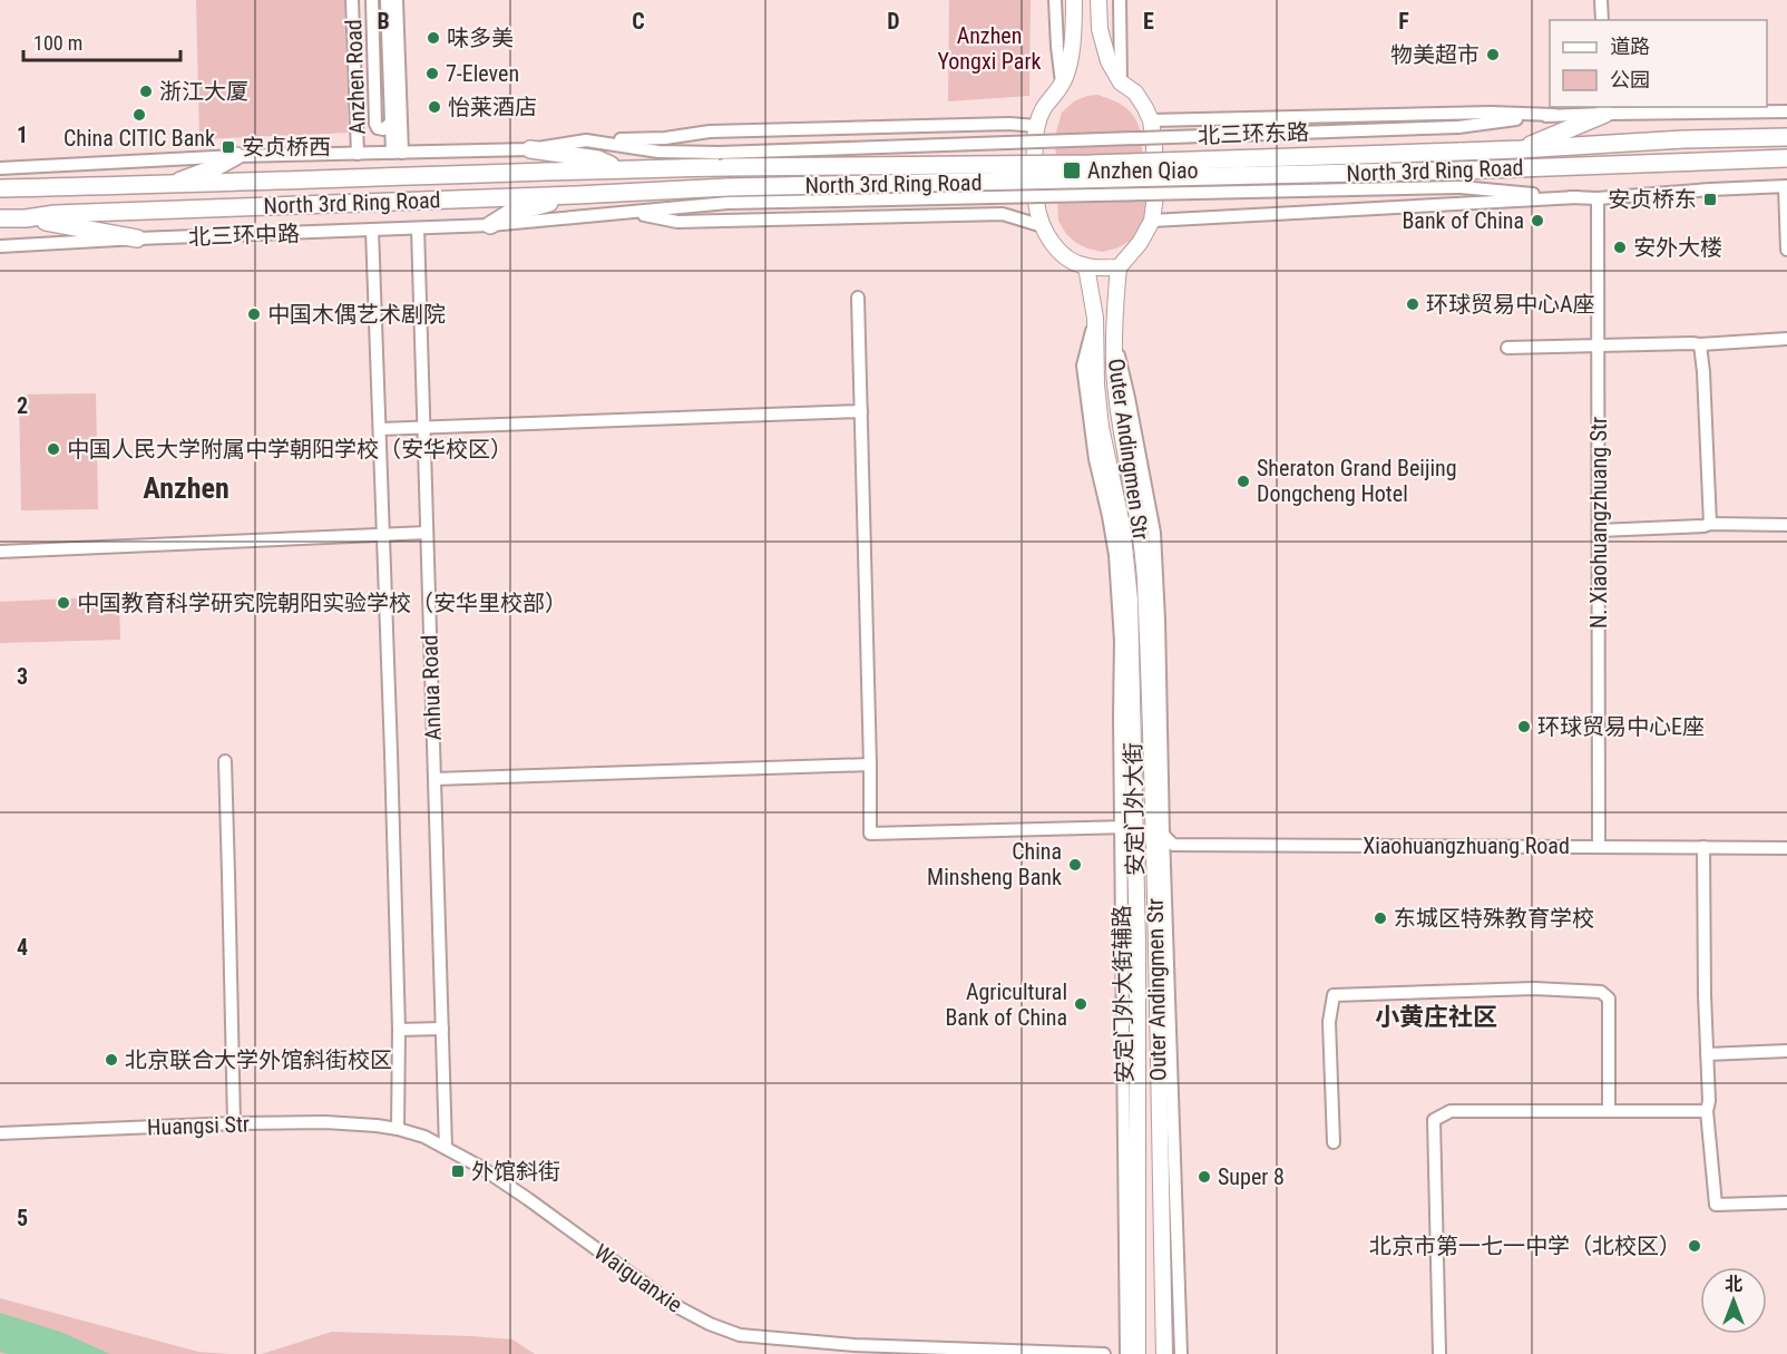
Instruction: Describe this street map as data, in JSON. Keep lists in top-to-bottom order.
{
  "streets": {
    "highway": ["North 3rd Ring Road"],
    "main road": ["Outer Andingmen Str", "安定门外大街"],
    "street": [
      "Anzhen Road",
      "北三环东路",
      "北三环中路",
      "N. Xiaohuangzhuang Str",
      "Anhua Road",
      "Xiaohuangzhuang Road",
      "安定门外大街辅路",
      "Huangsi Str",
      "Waiguanxie"
    ]
  },
  "crossings": [
    ["北三环东路", "North 3rd Ring Road"],
    ["North 3rd Ring Road", "北三环中路"],
    ["北三环中路", "Anhua Road"],
    ["Outer Andingmen Str", "Xiaohuangzhuang Road"],
    ["Outer Andingmen Str", "安定门外大街辅路"],
    ["N. Xiaohuangzhuang Str", "Xiaohuangzhuang Road"],
    ["Anhua Road", "Huangsi Str"],
    ["Anhua Road", "Waiguanxie"],
    ["安定门外大街", "安定门外大街辅路"],
    ["Xiaohuangzhuang Road", "安定门外大街辅路"],
    ["Huangsi Str", "Waiguanxie"]
  ],
  "districts": ["Anzhen", "小黄庄社区"],
  "parks": ["Anzhen Yongxi Park"],
  "places": {
    "other": [
      "味多美",
      "物美超市",
      "7-Eleven",
      "浙江大厦",
      "怡莱酒店",
      "China CITIC Bank",
      "Bank of China",
      "安外大楼",
      "环球贸易中心A座",
      "中国木偶艺术剧院",
      "中国人民大学附属中学朝阳学校（安华校区）",
      "Sheraton Grand Beijing Dongcheng Hotel",
      "中国教育科学研究院朝阳实验学校（安华里校部）",
      "环球贸易中心E座",
      "China Minsheng Bank",
      "东城区特殊教育学校",
      "Agricultural Bank of China",
      "北京联合大学外馆斜街校区",
      "Super 8",
      "北京市第一七一中学（北校区）"
    ],
    "transit": [
      "安贞桥西",
      "Anzhen Qiao",
      "安贞桥东",
      "外馆斜街"
    ]
  },
  "legend": ["道路", "公园"],
  "scale_bar": "100 m",
  "north": "top",
  "grid": {
    "columns": [
      "B",
      "C",
      "D",
      "E",
      "F"
    ],
    "rows": [
      "1",
      "2",
      "3",
      "4",
      "5"
    ]
  }
}
